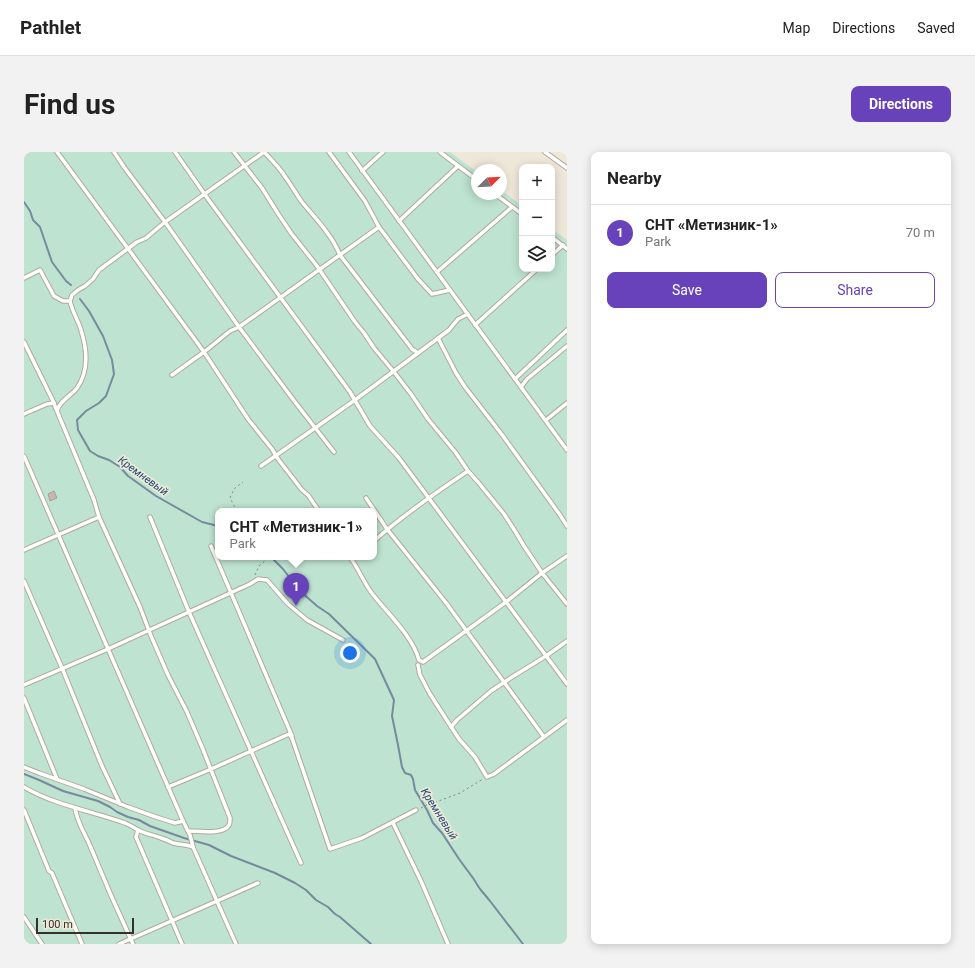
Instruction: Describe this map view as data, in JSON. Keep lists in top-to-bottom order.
{
  "water": ["Кремневый"],
  "scale_bar": "100 m",
  "north": "top right",
  "page": {
    "header": "Pathlet",
    "nav": ["Map", "Directions", "Saved"],
    "buttons": [
      "Directions",
      ["Save", "Share"]
    ],
    "title": "Find us",
    "heading": "Nearby",
    "map_buttons": ["+", "−"],
    "list": [
      {
        "mark": "1",
        "name": "СНТ «Метизник-1»",
        "note": "Park",
        "value": "70 m"
      }
    ],
    "popup": ["СНТ «Метизник-1»", "Park"],
    "pins": "1",
    "scale": "100 m"
  }
}
